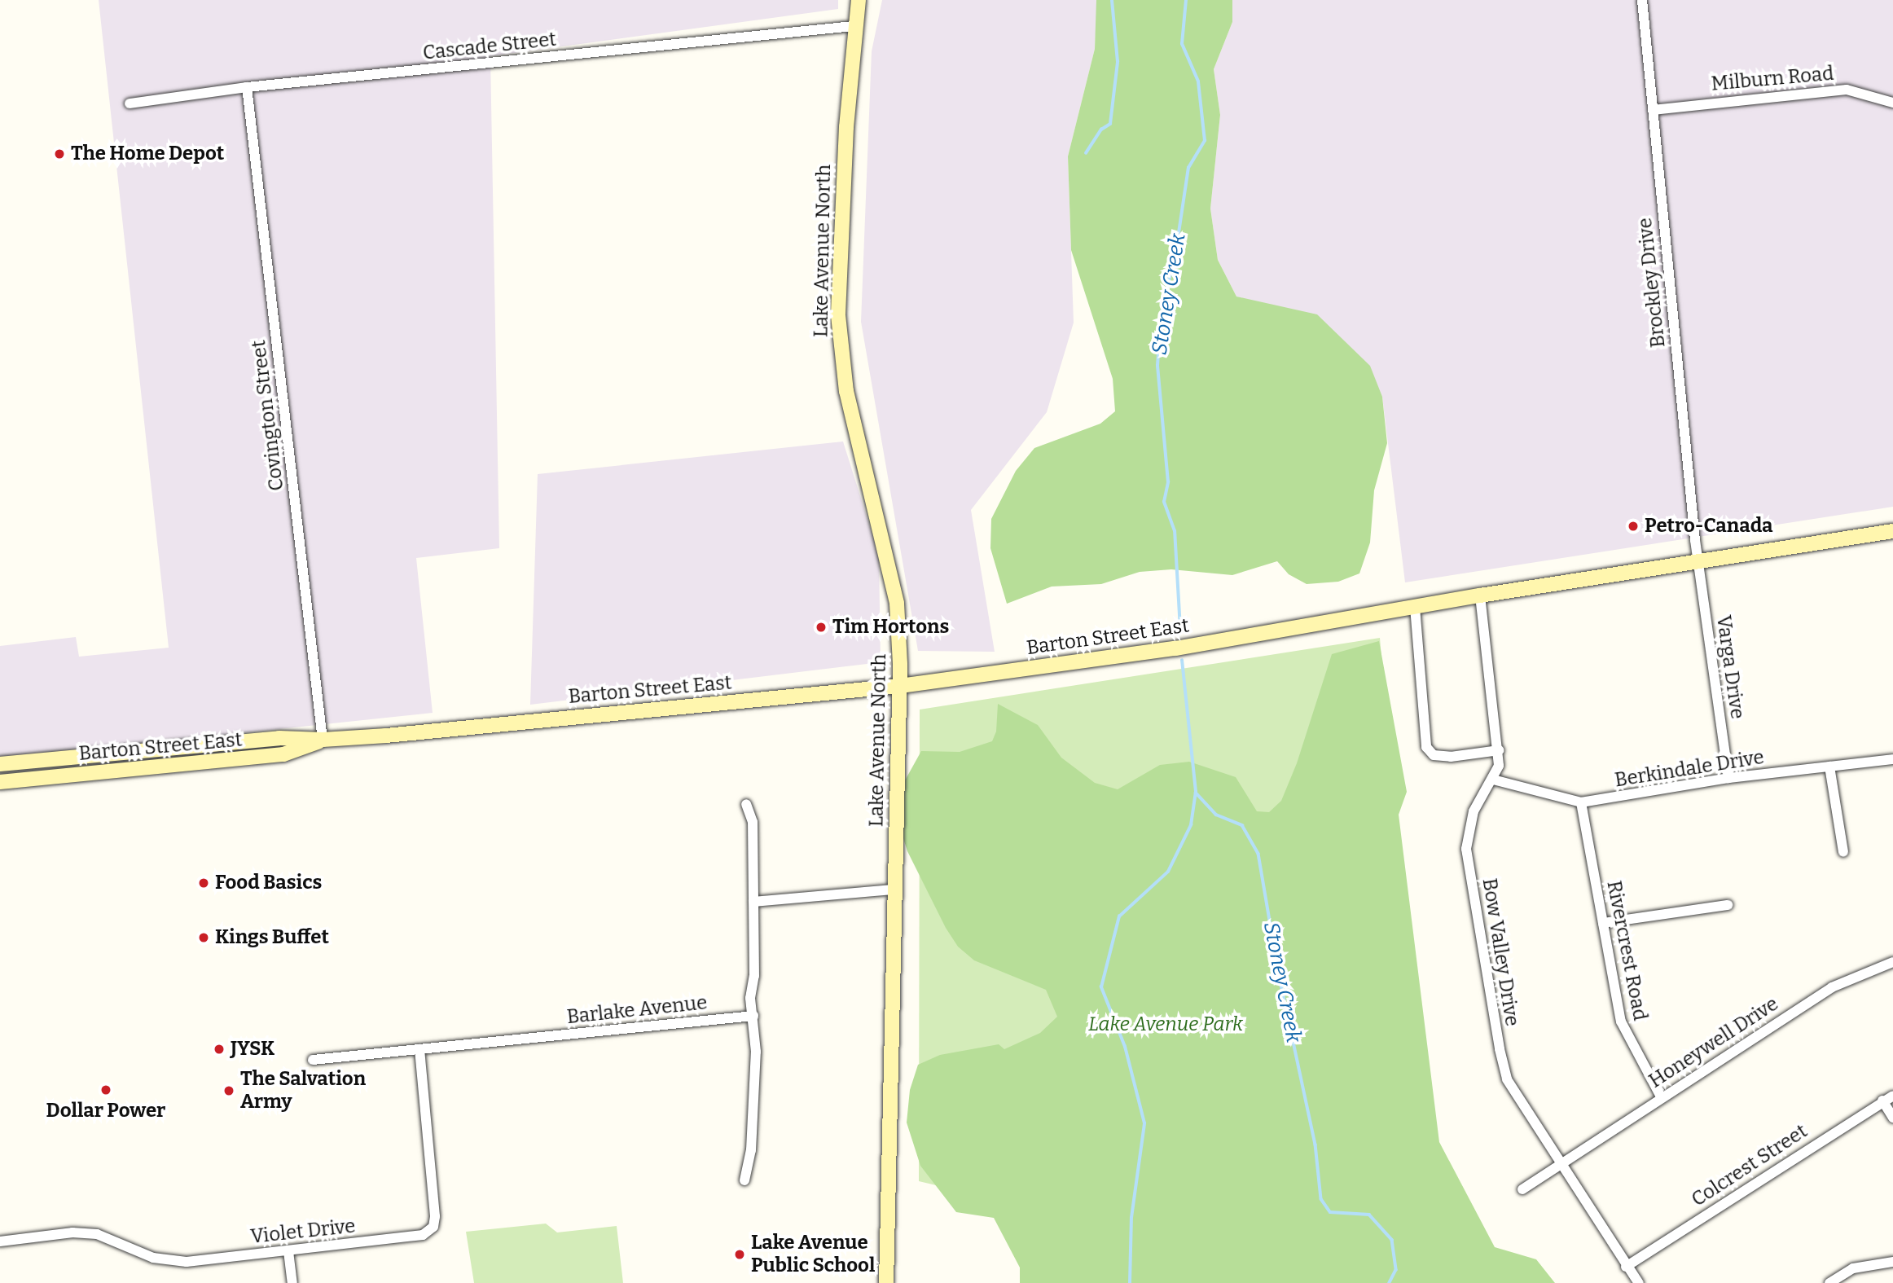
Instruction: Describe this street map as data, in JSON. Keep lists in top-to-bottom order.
{
  "streets": {
    "main road": ["Lake Avenue North", "Barton Street East"],
    "street": [
      "Cascade Street",
      "Milburn Road",
      "Brockley Drive",
      "Covington Street",
      "Varga Drive",
      "Berkindale Drive",
      "Rivercrest Road",
      "Bow Valley Drive",
      "Barlake Avenue",
      "Honeywell Drive",
      "Colcrest Street",
      "Violet Drive"
    ]
  },
  "crossings": [
    ["Cascade Street", "Lake Avenue North"],
    ["Cascade Street", "Covington Street"],
    ["Milburn Road", "Brockley Drive"],
    ["Lake Avenue North", "Barton Street East"],
    ["Brockley Drive", "Barton Street East"],
    ["Brockley Drive", "Varga Drive"],
    ["Covington Street", "Barton Street East"],
    ["Barton Street East", "Varga Drive"],
    ["Barton Street East", "Bow Valley Drive"],
    ["Varga Drive", "Berkindale Drive"],
    ["Berkindale Drive", "Rivercrest Road"],
    ["Berkindale Drive", "Bow Valley Drive"],
    ["Rivercrest Road", "Honeywell Drive"],
    ["Bow Valley Drive", "Honeywell Drive"],
    ["Bow Valley Drive", "Colcrest Street"],
    ["Barlake Avenue", "Violet Drive"]
  ],
  "water": ["Stoney Creek"],
  "parks": ["Lake Avenue Park"],
  "places": [
    "The Home Depot",
    "Petro-Canada",
    "Tim Hortons",
    "Food Basics",
    "Kings Buffet",
    "JYSK",
    "Dollar Power",
    "The Salvation Army",
    "Lake Avenue Public School"
  ]
}
